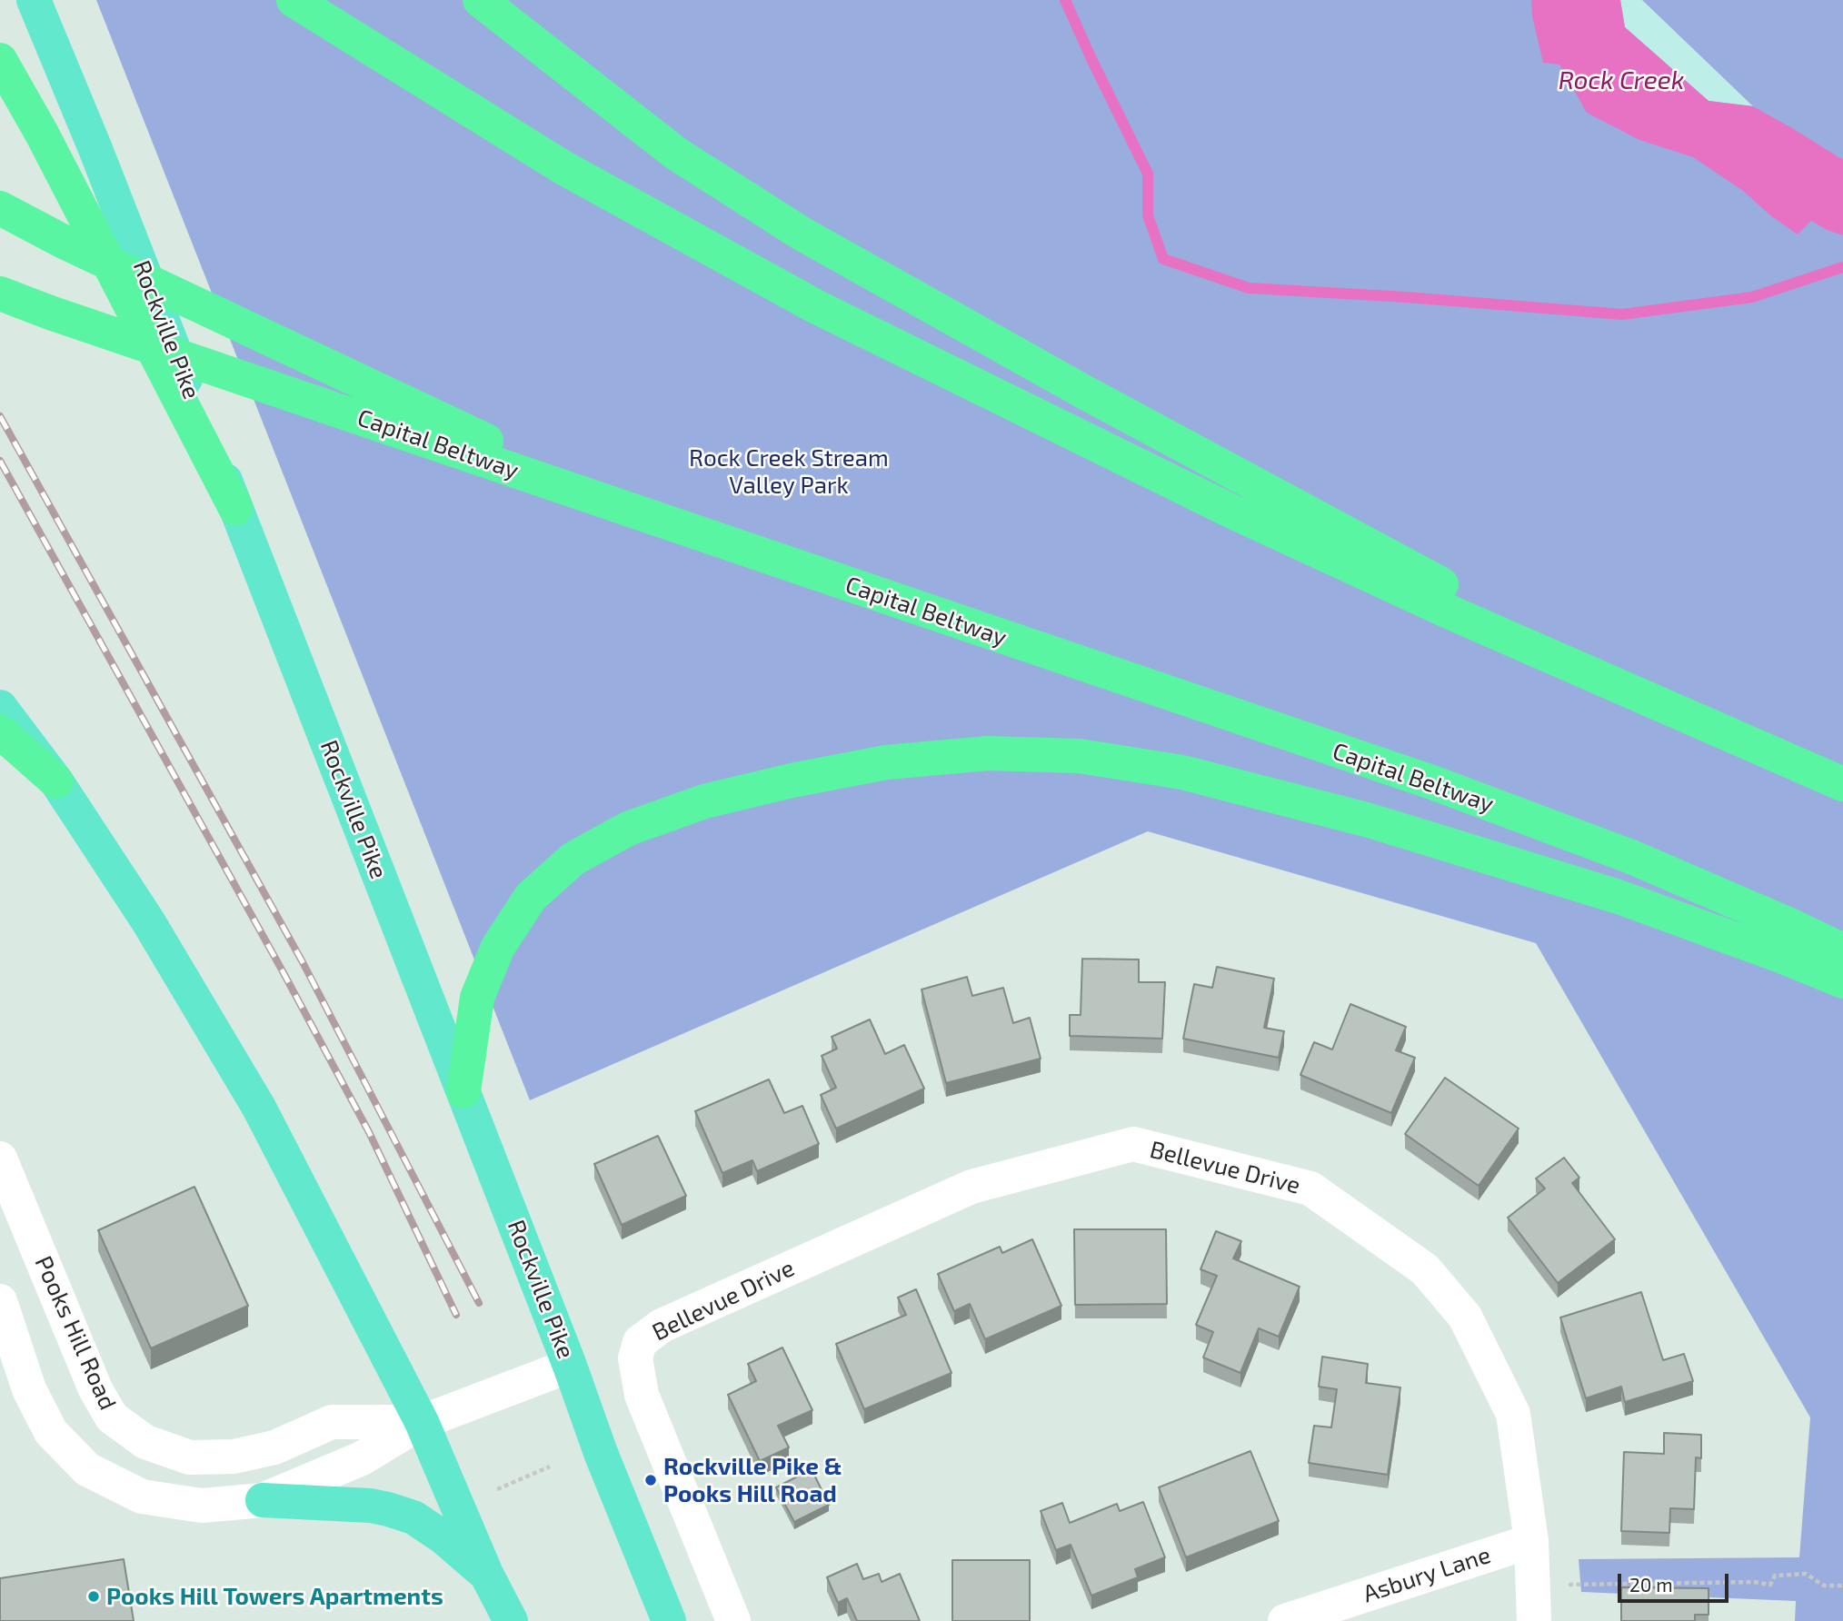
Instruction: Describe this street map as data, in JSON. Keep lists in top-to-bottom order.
{
  "streets": {
    "highway": ["Capital Beltway"],
    "main road": ["Rockville Pike"],
    "street": ["Bellevue Drive", "Pooks Hill Road", "Asbury Lane"]
  },
  "crossings": [
    ["Rockville Pike", "Pooks Hill Road"],
    ["Bellevue Drive", "Asbury Lane"]
  ],
  "water": ["Rock Creek"],
  "parks": ["Rock Creek Stream Valley Park"],
  "places": ["Rockville Pike & Pooks Hill Road", "Pooks Hill Towers Apartments"],
  "scale_bar": "20 m"
}
